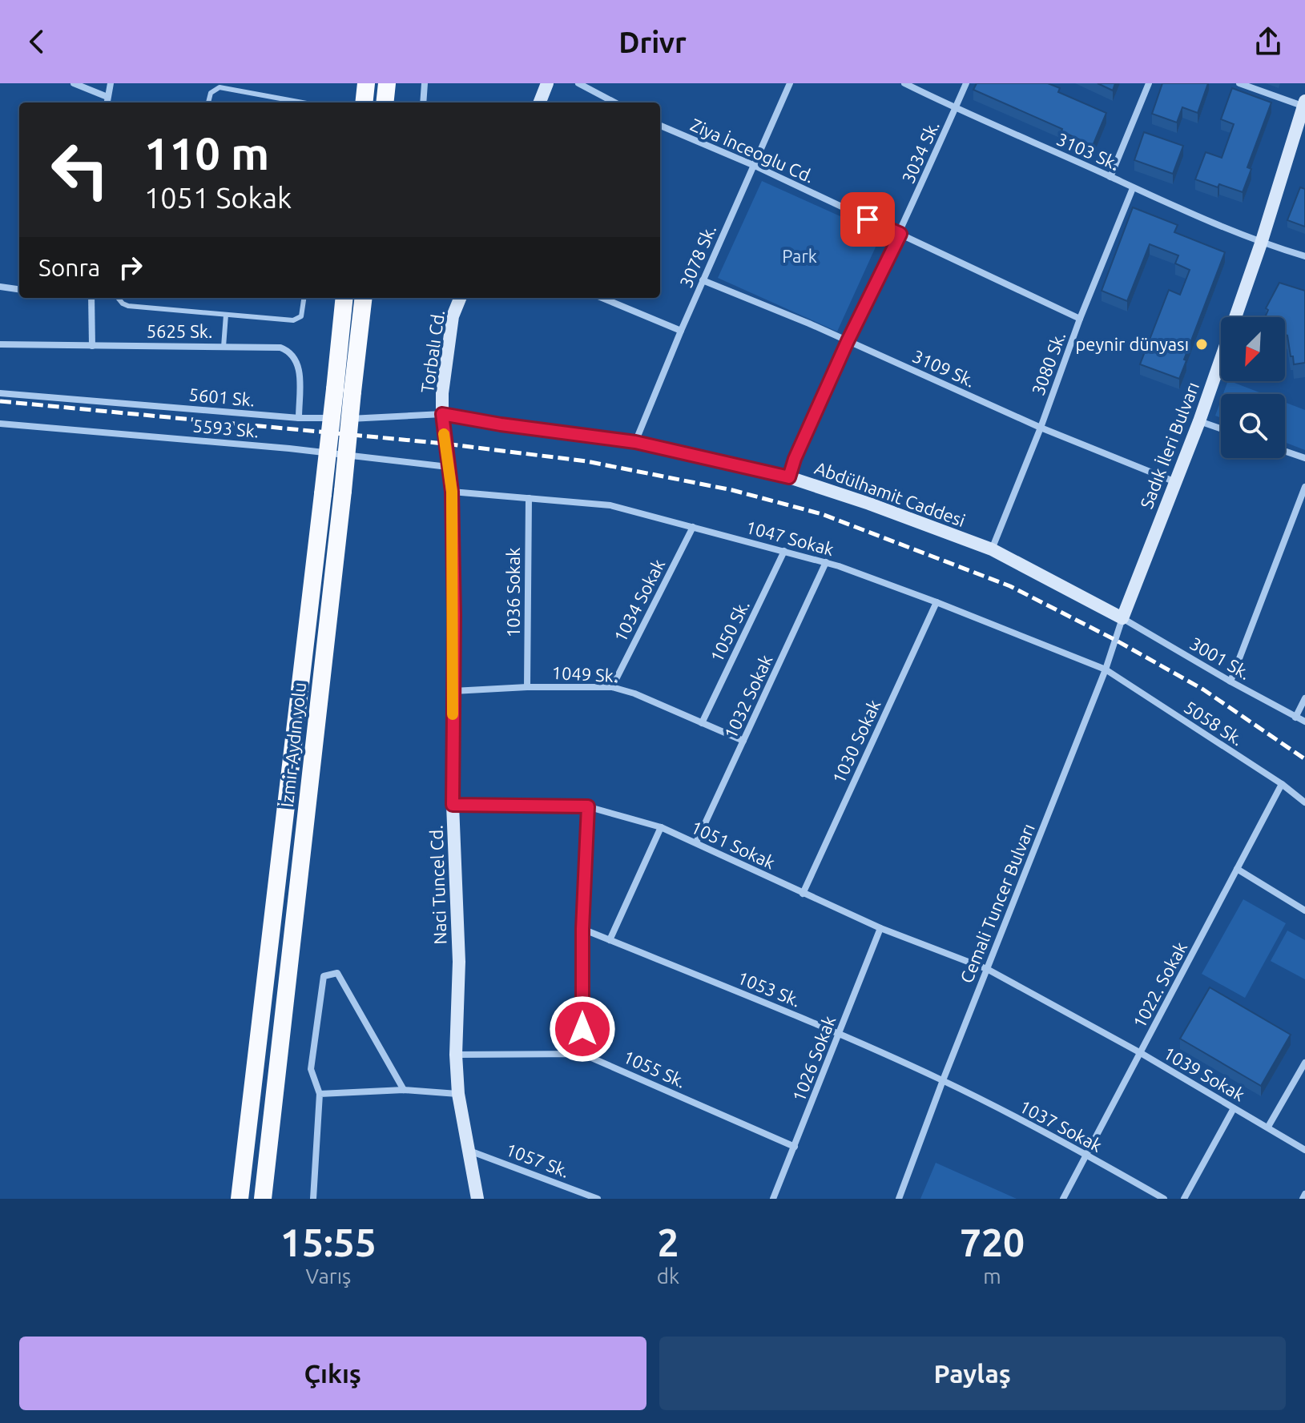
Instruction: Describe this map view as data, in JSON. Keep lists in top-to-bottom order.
{
  "streets": {
    "highway": ["İzmir-Aydın yolu"],
    "main road": [
      "Torbalı Cd.",
      "Sadık İleri Bulvarı",
      "Abdülhamit Caddesi",
      "Naci Tuncel Cd."
    ],
    "street": [
      "Ziya İnceoglu Cd.",
      "3103 Sk.",
      "3034 Sk.",
      "3078 Sk.",
      "5625 Sk.",
      "3080 Sk.",
      "3109 Sk.",
      "5601 Sk.",
      "5593 Sk.",
      "1047 Sokak",
      "1036 Sokak",
      "1034 Sokak",
      "1050 Sk.",
      "3001 Sk.",
      "1049 Sk.",
      "1032 Sokak",
      "5058 Sk.",
      "1030 Sokak",
      "1051 Sokak",
      "Cemali Tuncer Bulvarı",
      "1022. Sokak",
      "1053 Sk.",
      "1026 Sokak",
      "1055 Sk.",
      "1039 Sokak",
      "1037 Sokak",
      "1057 Sk."
    ]
  },
  "crossings": [
    ["Ziya İnceoglu Cd.", "3034 Sk."],
    ["Ziya İnceoglu Cd.", "3078 Sk."],
    ["Ziya İnceoglu Cd.", "3080 Sk."],
    ["3103 Sk.", "3034 Sk."],
    ["3103 Sk.", "3080 Sk."],
    ["3103 Sk.", "Sadık İleri Bulvarı"],
    ["3034 Sk.", "3109 Sk."],
    ["3034 Sk.", "Abdülhamit Caddesi"],
    ["3078 Sk.", "3109 Sk."],
    ["3078 Sk.", "Abdülhamit Caddesi"],
    ["5625 Sk.", "5601 Sk."],
    ["Torbalı Cd.", "5601 Sk."],
    ["Torbalı Cd.", "Abdülhamit Caddesi"],
    ["Torbalı Cd.", "Naci Tuncel Cd."],
    ["3080 Sk.", "3109 Sk."],
    ["3080 Sk.", "Abdülhamit Caddesi"],
    ["3109 Sk.", "Sadık İleri Bulvarı"],
    ["5601 Sk.", "Abdülhamit Caddesi"],
    ["5601 Sk.", "Naci Tuncel Cd."],
    ["5593 Sk.", "Naci Tuncel Cd."],
    ["Sadık İleri Bulvarı", "Abdülhamit Caddesi"],
    ["Sadık İleri Bulvarı", "3001 Sk."],
    ["Sadık İleri Bulvarı", "Cemali Tuncer Bulvarı"],
    ["Abdülhamit Caddesi", "3001 Sk."],
    ["Abdülhamit Caddesi", "Naci Tuncel Cd."],
    ["Abdülhamit Caddesi", "Cemali Tuncer Bulvarı"],
    ["1047 Sokak", "1036 Sokak"],
    ["1047 Sokak", "1034 Sokak"],
    ["1047 Sokak", "1050 Sk."],
    ["1047 Sokak", "1032 Sokak"],
    ["1047 Sokak", "5058 Sk."],
    ["1047 Sokak", "1030 Sokak"],
    ["1047 Sokak", "Naci Tuncel Cd."],
    ["1047 Sokak", "Cemali Tuncer Bulvarı"],
    ["1036 Sokak", "1049 Sk."],
    ["1034 Sokak", "1049 Sk."],
    ["1050 Sk.", "1049 Sk."],
    ["3001 Sk.", "Cemali Tuncer Bulvarı"],
    ["1049 Sk.", "1032 Sokak"],
    ["1049 Sk.", "Naci Tuncel Cd."],
    ["1032 Sokak", "1051 Sokak"],
    ["5058 Sk.", "Cemali Tuncer Bulvarı"],
    ["5058 Sk.", "1022. Sokak"],
    ["1030 Sokak", "1051 Sokak"],
    ["1051 Sokak", "Naci Tuncel Cd."],
    ["1051 Sokak", "Cemali Tuncer Bulvarı"],
    ["1051 Sokak", "1026 Sokak"],
    ["1051 Sokak", "1039 Sokak"],
    ["Naci Tuncel Cd.", "1055 Sk."],
    ["Naci Tuncel Cd.", "1057 Sk."],
    ["Cemali Tuncer Bulvarı", "1053 Sk."],
    ["Cemali Tuncer Bulvarı", "1039 Sokak"],
    ["Cemali Tuncer Bulvarı", "1037 Sokak"],
    ["1022. Sokak", "1039 Sokak"],
    ["1022. Sokak", "1037 Sokak"],
    ["1053 Sk.", "1026 Sokak"],
    ["1053 Sk.", "1037 Sokak"],
    ["1026 Sokak", "1055 Sk."]
  ],
  "parks": ["Park"],
  "places": ["peynir dünyası"],
  "north": "bottom left",
  "page": {
    "header": "Drivr",
    "turn": ["110 m", "1051 Sokak"],
    "then": "Sonra",
    "eta": [
      "15:55",
      "Varış",
      "2",
      "dk",
      "720",
      "m"
    ],
    "buttons": ["Çıkış", "Paylaş"]
  }
}
